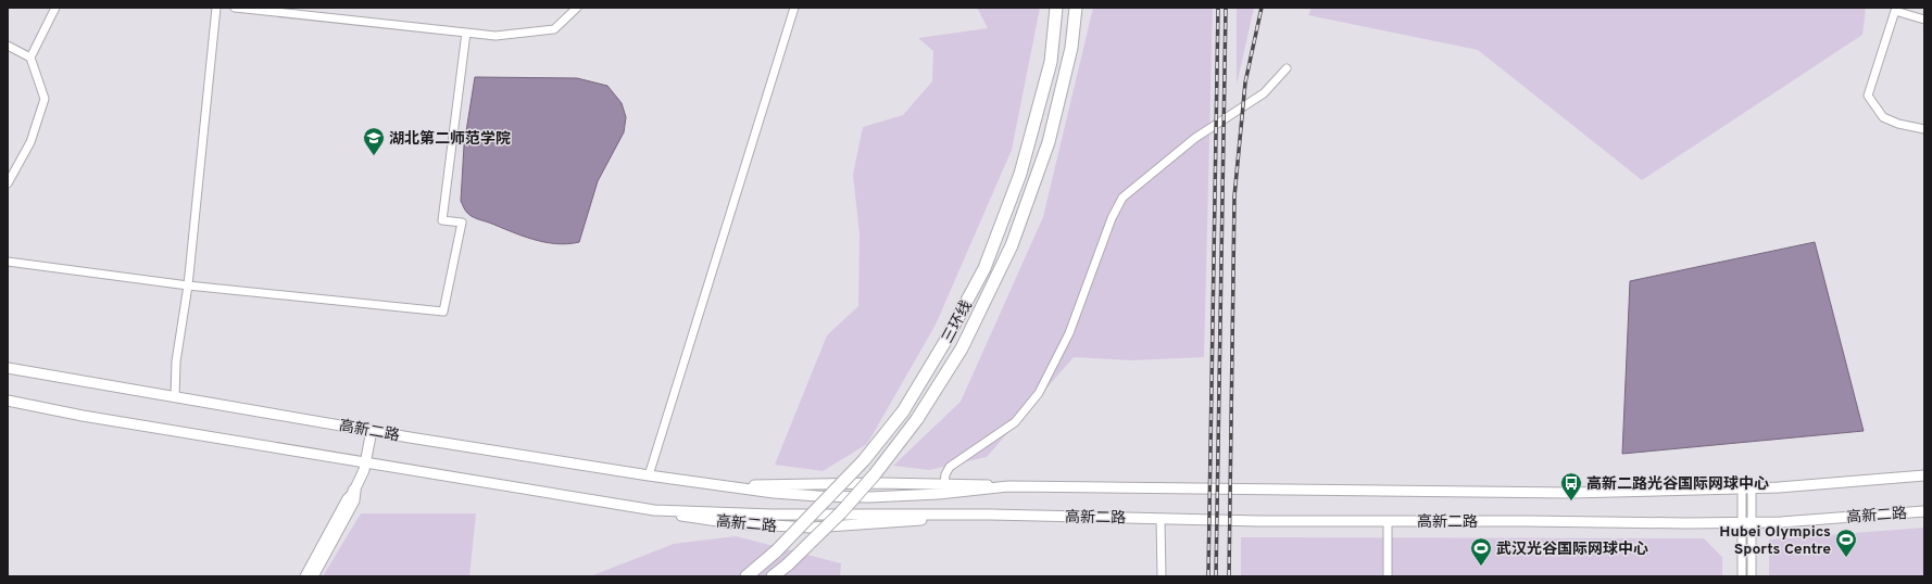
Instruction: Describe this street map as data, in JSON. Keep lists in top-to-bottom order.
{
  "streets": {
    "highway": ["三环线"],
    "main road": ["高新二路"]
  },
  "places": {
    "school or university": ["湖北第二师范学院"],
    "bus stop": ["高新二路光谷国际网球中心"],
    "sports": ["Hubei Olympics Sports Centre", "武汉光谷国际网球中心"]
  }
}
